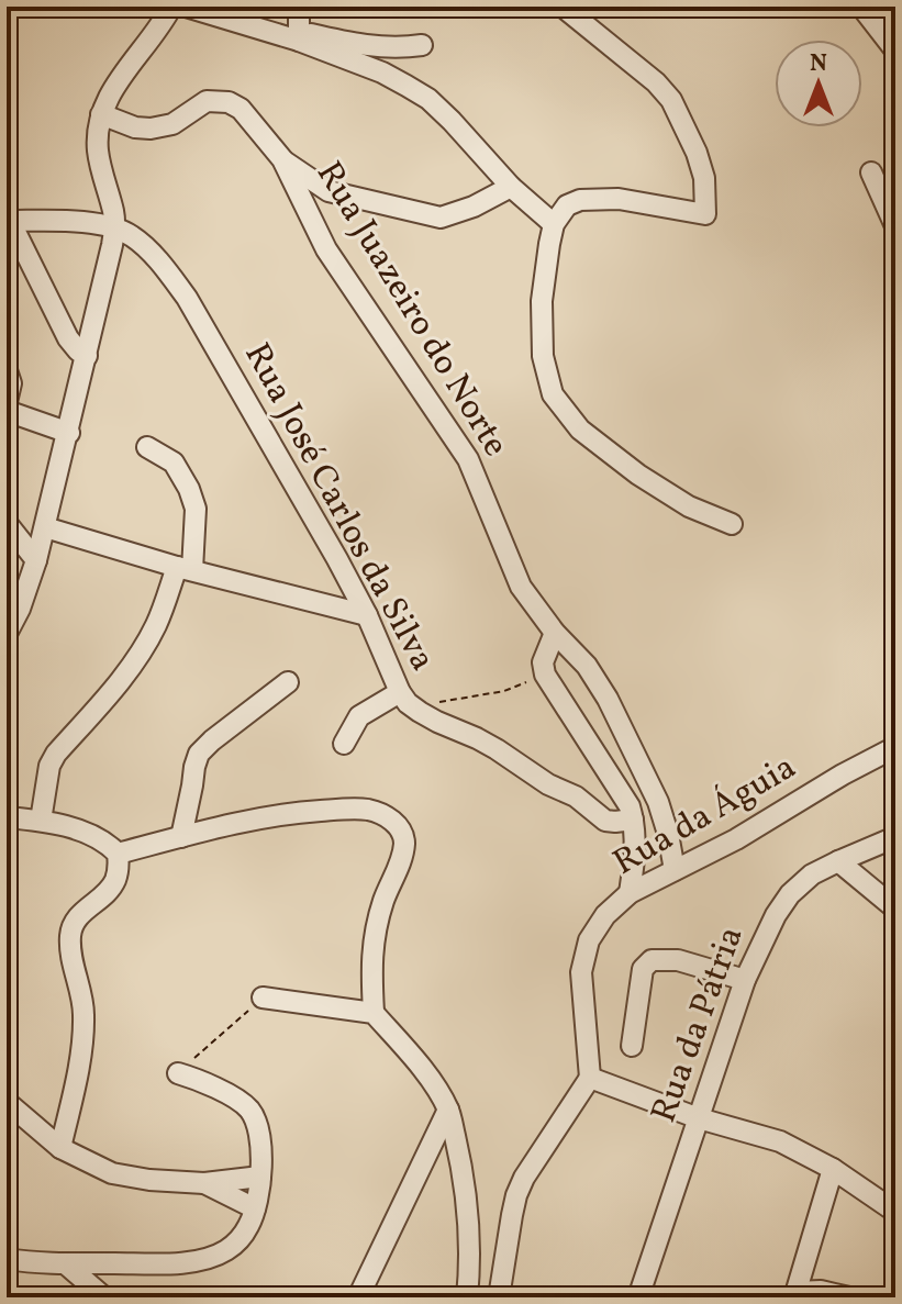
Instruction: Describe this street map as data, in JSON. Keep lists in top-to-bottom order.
{
  "streets": {
    "street": [
      "Rua Juazeiro do Norte",
      "Rua José Carlos da Silva",
      "Rua da Águia",
      "Rua da Pátria"
    ]
  },
  "crossings": [
    ["Rua Juazeiro do Norte", "Rua da Águia"]
  ],
  "north": "top"
}
